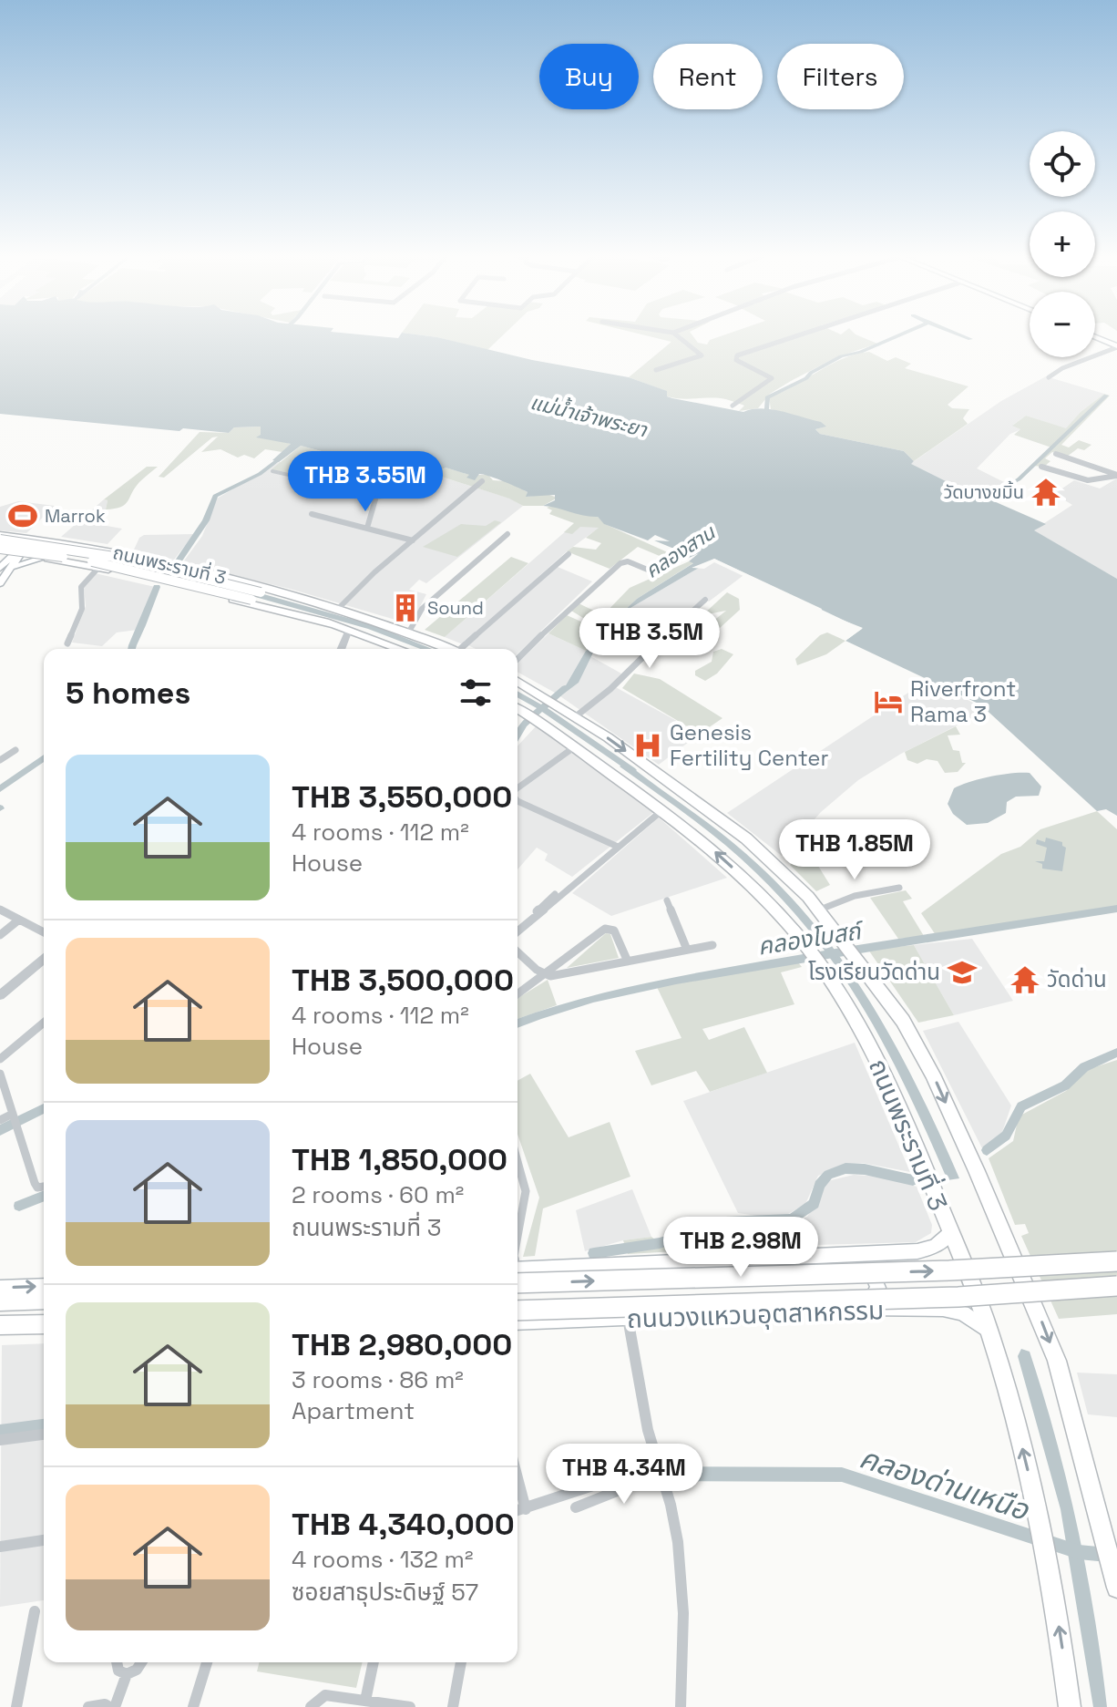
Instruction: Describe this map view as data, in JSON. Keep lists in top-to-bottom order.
{
  "streets": {
    "main road": ["ถนนพระรามที่ 3", "ถนนวงแหวนอุตสาหกรรม"]
  },
  "crossings": [
    ["ถนนพระรามที่ 3", "ถนนวงแหวนอุตสาหกรรม"]
  ],
  "water": [
    "แม่น้ำเจ้าพระยา",
    "คลองสาน",
    "คลองโบสถ์",
    "คลองด่านเหนือ"
  ],
  "places": {
    "temple": ["วัดบางขมิ้น", "วัดด่าน"],
    "sports": ["Marrok"],
    "building": ["Sound"],
    "hotel": ["Riverfront Rama 3"],
    "hospital": ["Genesis Fertility Center"],
    "school or university": ["โรงเรียนวัดด่าน"]
  },
  "page": {
    "chip": ["Buy", "Rent", "Filters"],
    "map_buttons": ["+", "−"],
    "price": [
      "THB 3.55M",
      "THB 3.5M",
      "THB 1.85M",
      "THB 2.98M",
      "THB 4.34M"
    ],
    "heading": "5 homes",
    "list": [
      {
        "name": "THB 3,550,000",
        "note": "4 rooms · 112 m² · House"
      },
      {
        "name": "THB 3,500,000",
        "note": "4 rooms · 112 m² · House"
      },
      {
        "name": "THB 1,850,000",
        "note": "2 rooms · 60 m² · ถนนพระรามที่ 3"
      },
      {
        "name": "THB 2,980,000",
        "note": "3 rooms · 86 m² · Apartment"
      },
      {
        "name": "THB 4,340,000",
        "note": "4 rooms · 132 m² · ซอยสาธุประดิษฐ์ 57"
      }
    ]
  }
}
